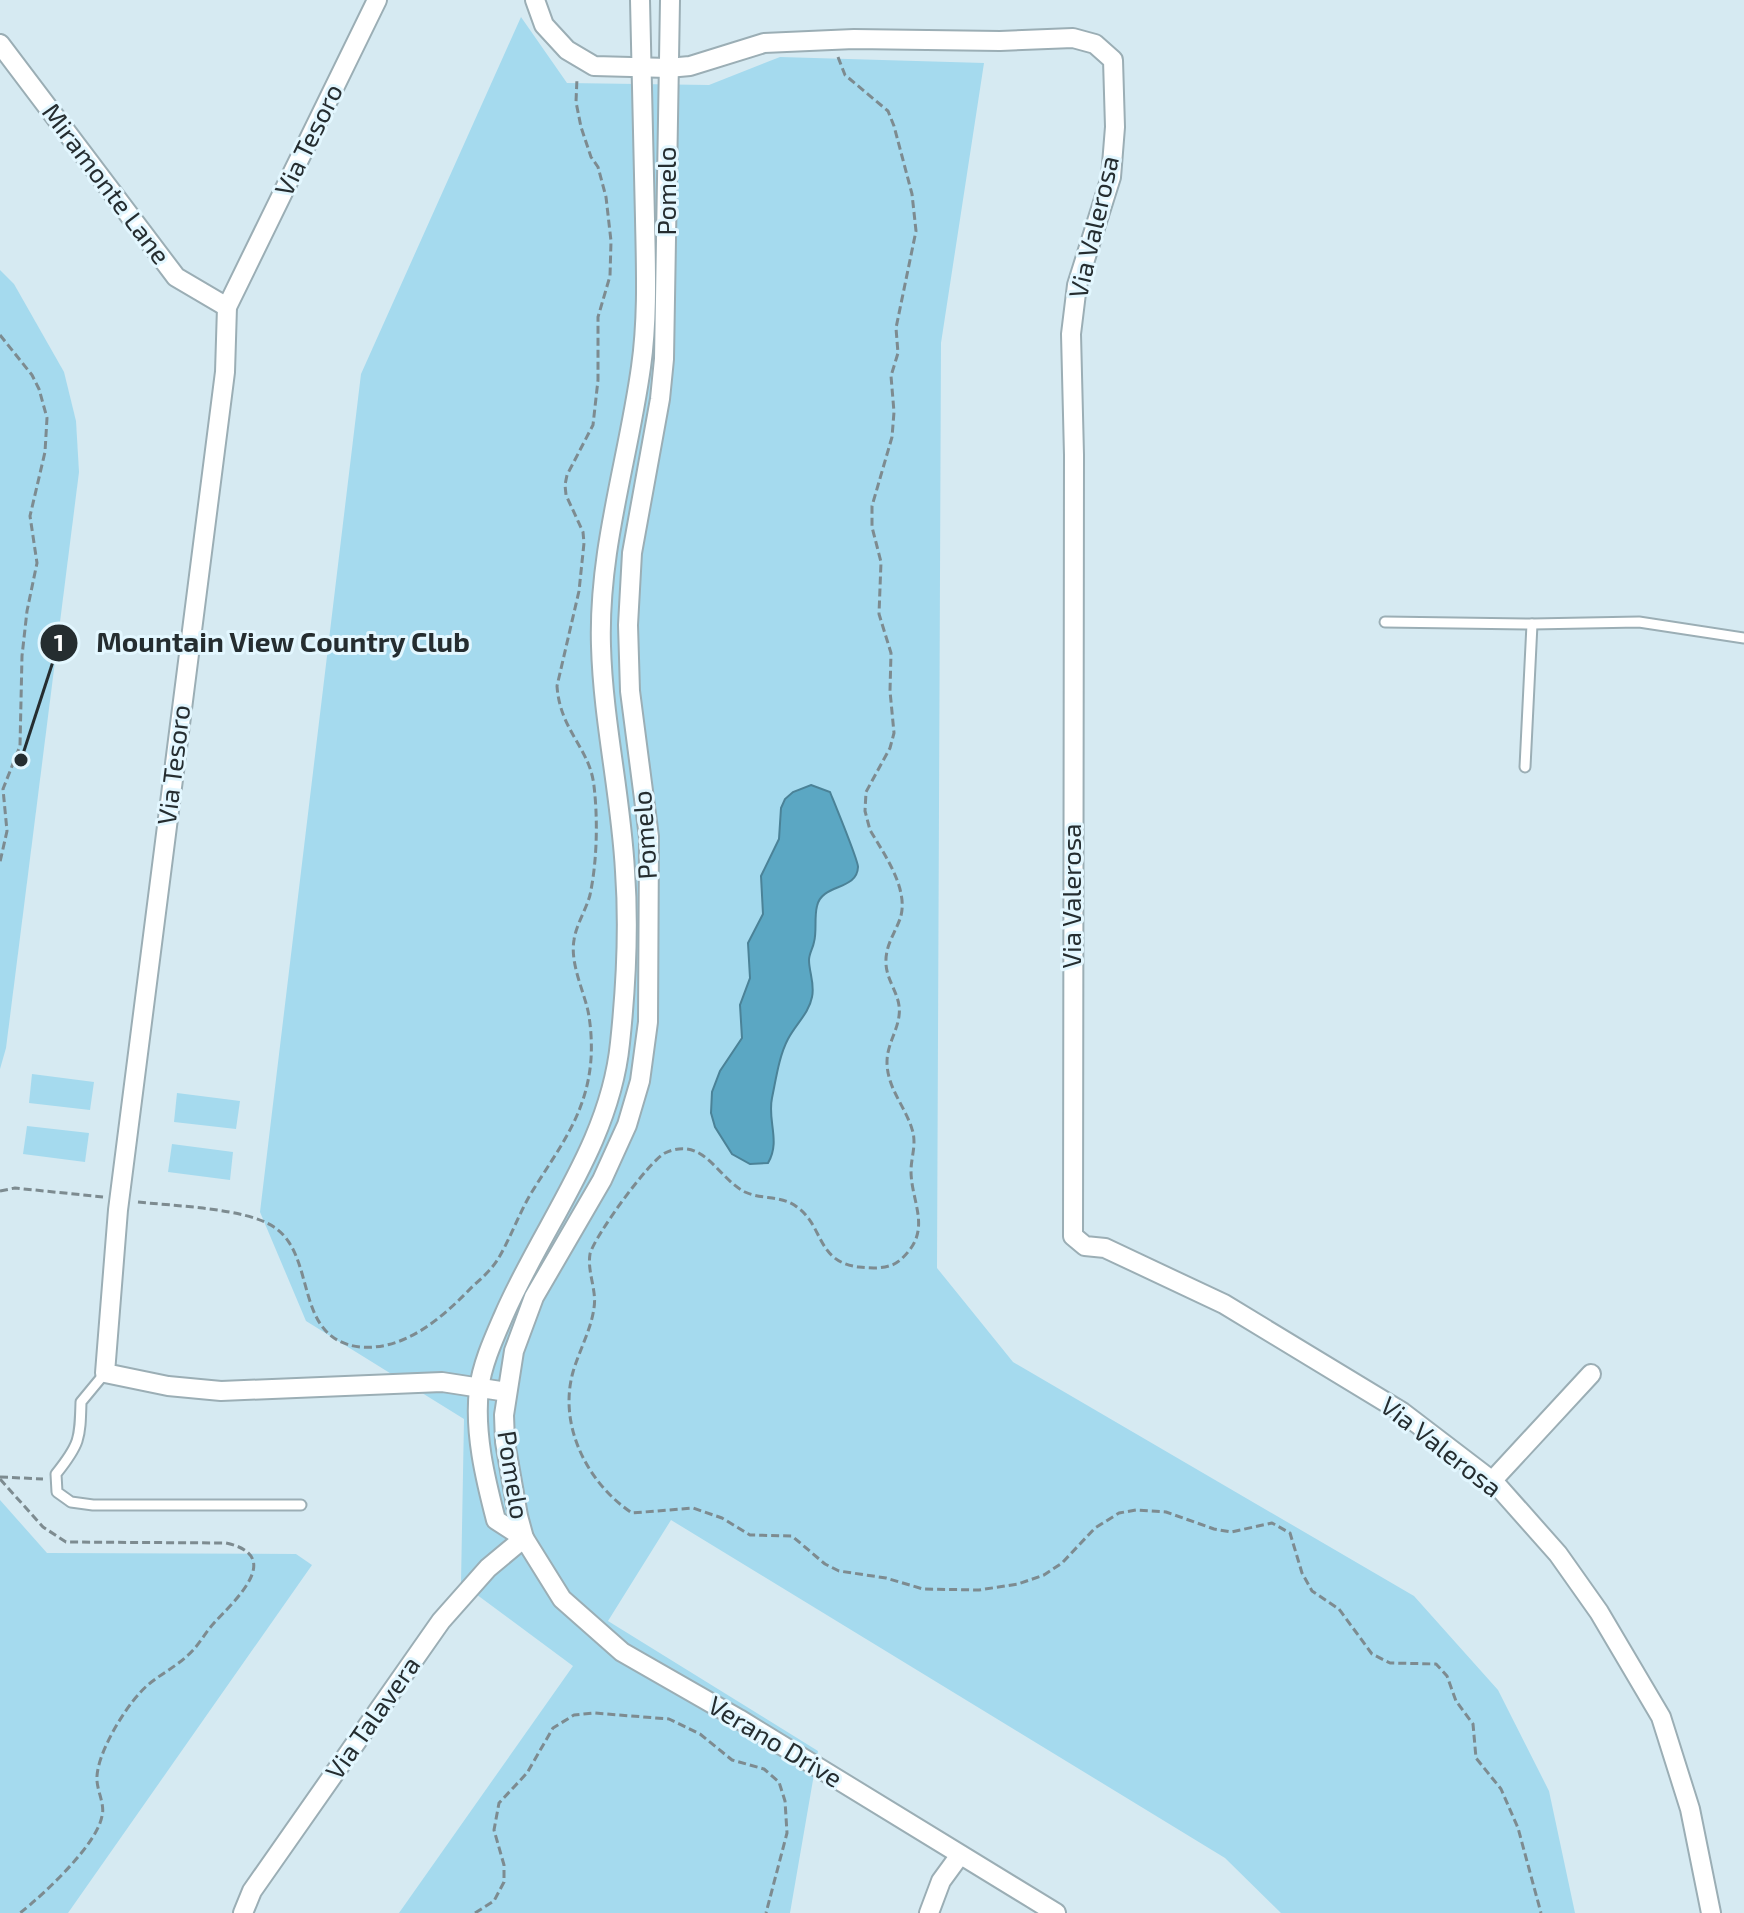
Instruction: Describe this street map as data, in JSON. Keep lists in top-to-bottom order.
{
  "streets": {
    "street": [
      "Via Tesoro",
      "Miramonte Lane",
      "Pomelo",
      "Via Valerosa",
      "Via Talavera",
      "Verano Drive"
    ]
  },
  "crossings": [
    ["Via Tesoro", "Miramonte Lane"],
    ["Pomelo", "Via Valerosa"],
    ["Pomelo", "Via Talavera"],
    ["Pomelo", "Verano Drive"],
    ["Via Talavera", "Verano Drive"]
  ],
  "places": ["Mountain View Country Club"]
}
